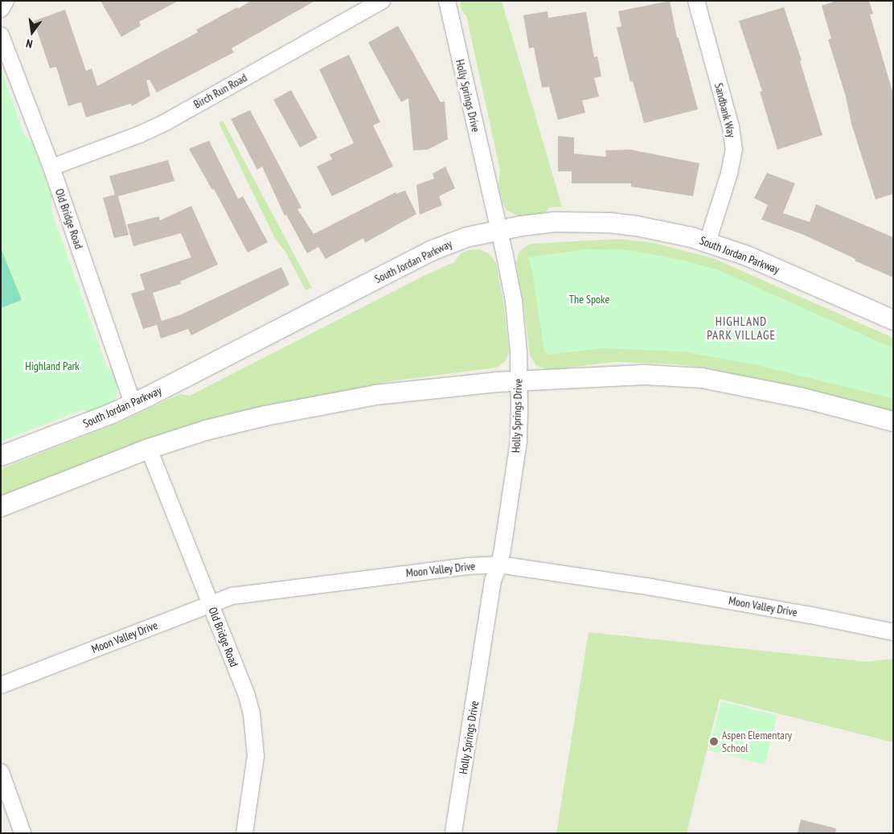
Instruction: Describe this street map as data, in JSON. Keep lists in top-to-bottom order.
{
  "streets": {
    "street": [
      "Birch Run Road",
      "Holly Springs Drive",
      "Sandbank Way",
      "Old Bridge Road",
      "South Jordan Parkway",
      "Moon Valley Drive"
    ]
  },
  "crossings": [
    ["Birch Run Road", "Old Bridge Road"],
    ["Holly Springs Drive", "South Jordan Parkway"],
    ["Holly Springs Drive", "Moon Valley Drive"],
    ["Sandbank Way", "South Jordan Parkway"],
    ["Old Bridge Road", "South Jordan Parkway"],
    ["Old Bridge Road", "Moon Valley Drive"]
  ],
  "districts": ["HIGHLAND PARK VILLAGE"],
  "parks": ["The Spoke", "Highland Park"],
  "places": ["Aspen Elementary School"],
  "north": "bottom"
}
